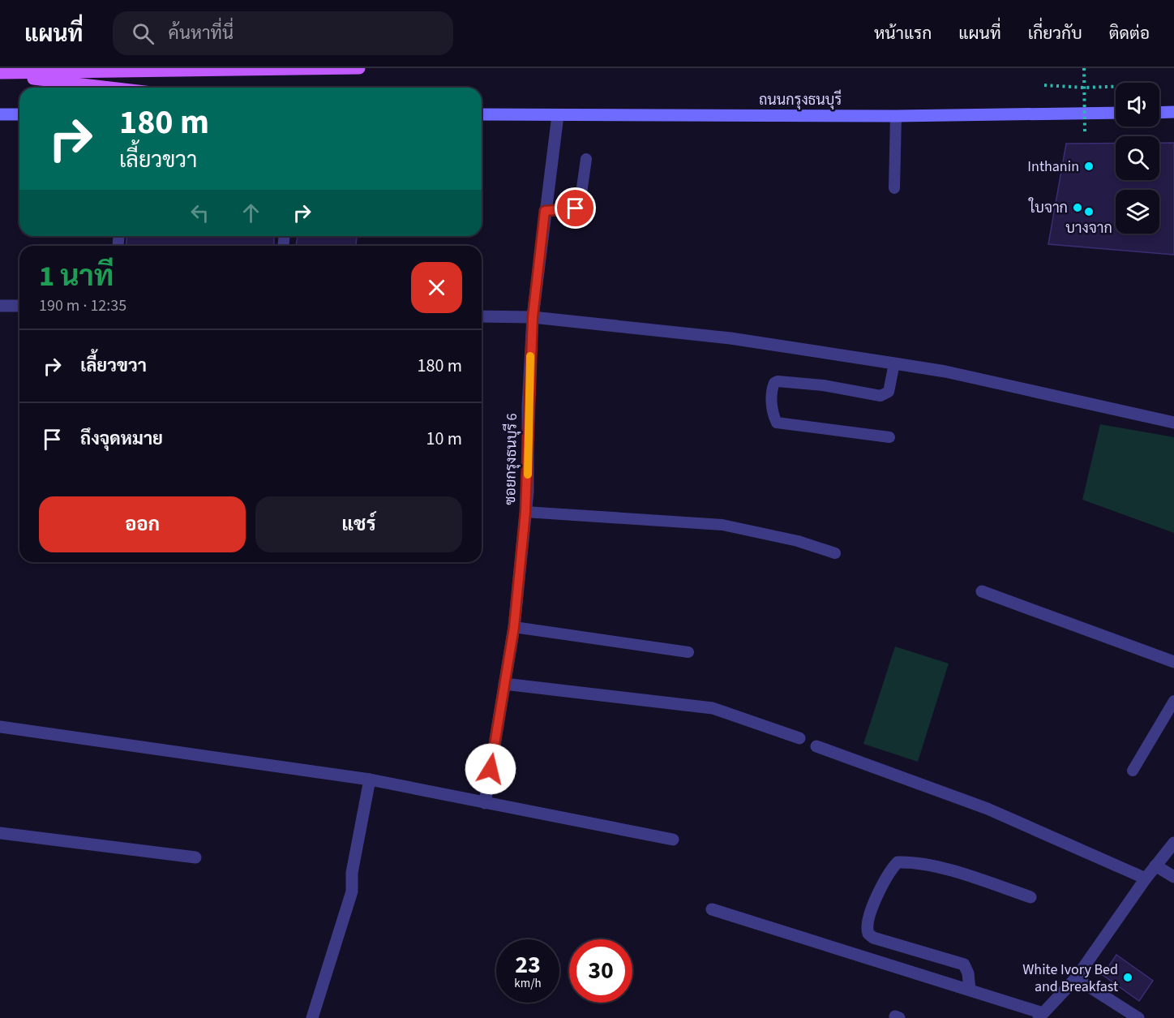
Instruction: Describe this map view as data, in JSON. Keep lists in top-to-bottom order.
{
  "streets": {
    "main road": ["ถนนกรุงธนบุรี"],
    "street": ["ซอยกรุงธนบุรี 6"]
  },
  "crossings": [
    ["ถนนกรุงธนบุรี", "ซอยกรุงธนบุรี 6"]
  ],
  "places": [
    "Inthanin",
    "ใบจาก",
    "บางจาก",
    "White Ivory Bed and Breakfast"
  ],
  "page": {
    "header": "แผนที่",
    "search": "ค้นหาที่นี่",
    "nav": [
      "หน้าแรก",
      "แผนที่",
      "เกี่ยวกับ",
      "ติดต่อ"
    ],
    "turn": ["180 m", "เลี้ยวขวา"],
    "heading": ["1 นาที", "190 m · 12:35"],
    "list": [
      {
        "name": "เลี้ยวขวา",
        "value": "180 m"
      },
      {
        "name": "ถึงจุดหมาย",
        "value": "10 m"
      }
    ],
    "buttons": ["ออก", "แชร์"],
    "speed": "23 km/h",
    "limit": "30"
  }
}
